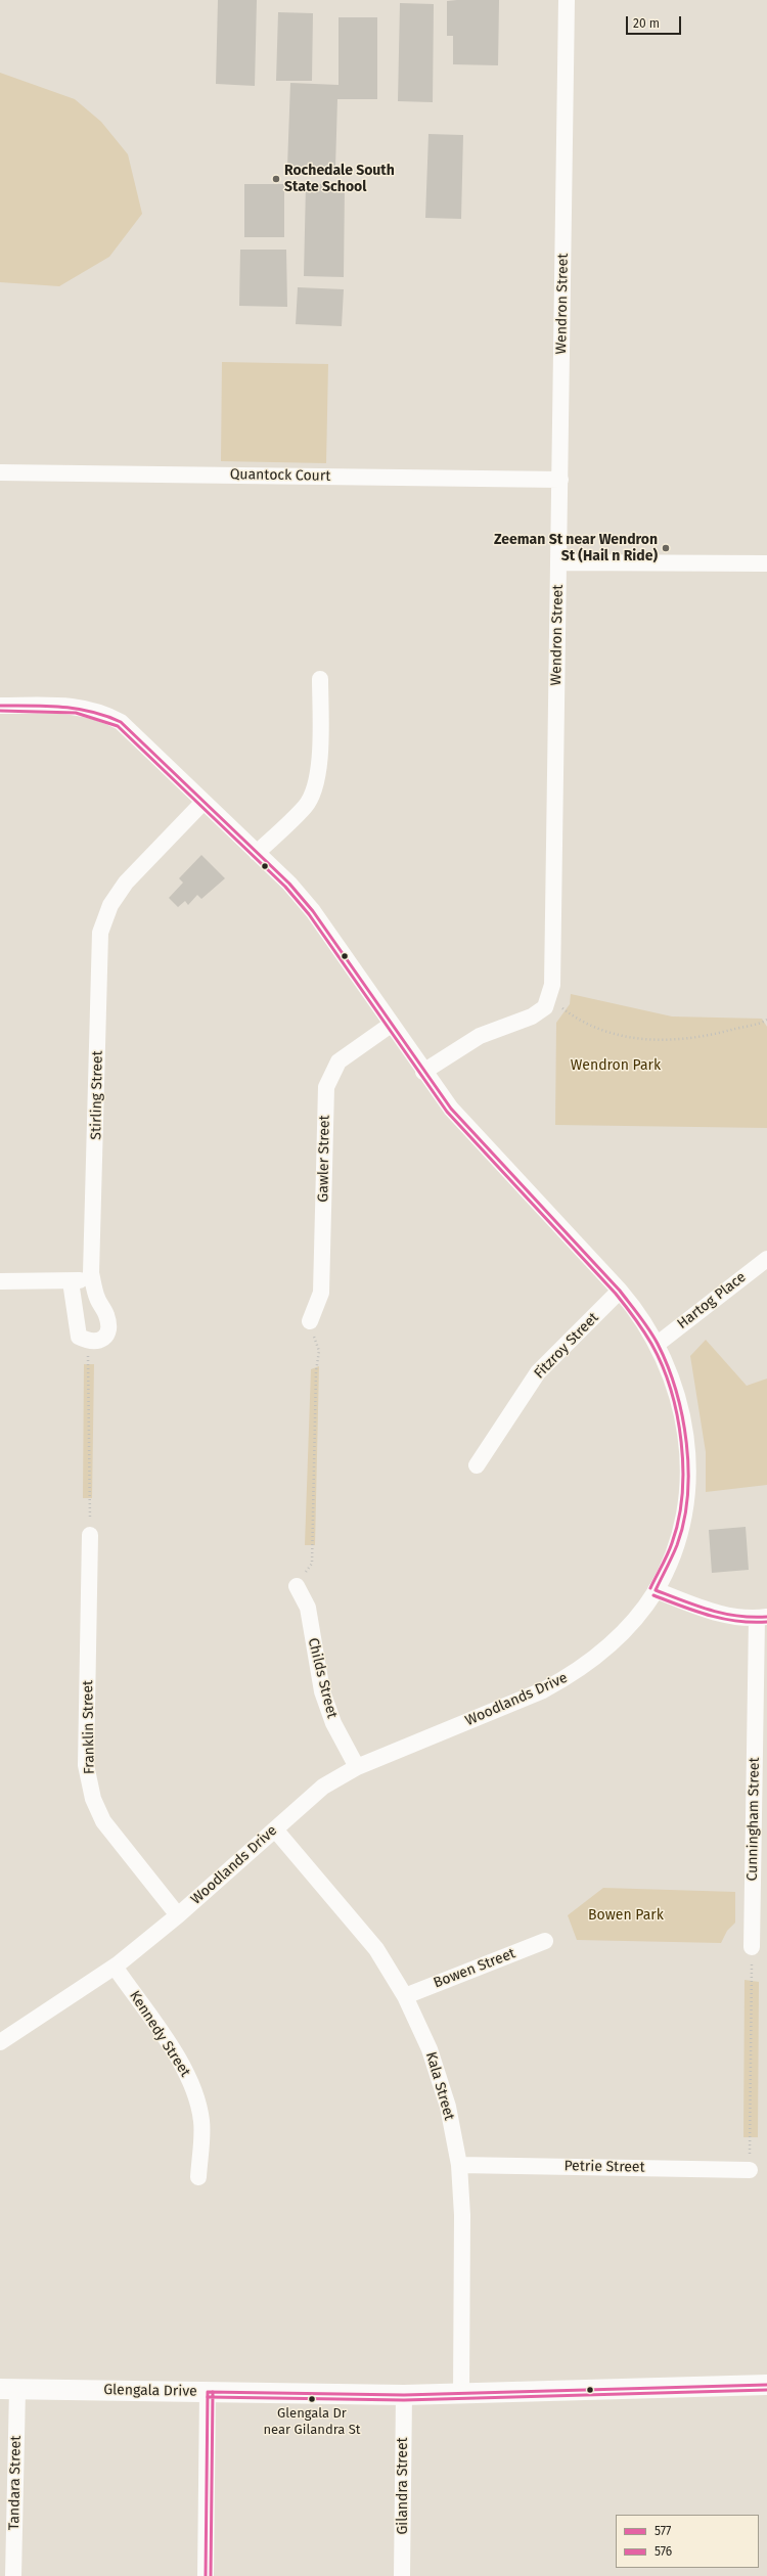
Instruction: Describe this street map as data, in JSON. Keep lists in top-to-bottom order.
{
  "streets": {
    "street": [
      "Wendron Street",
      "Quantock Court",
      "Stirling Street",
      "Gawler Street",
      "Hartog Place",
      "Fitzroy Street",
      "Childs Street",
      "Woodlands Drive",
      "Franklin Street",
      "Cunningham Street",
      "Bowen Street",
      "Kennedy Street",
      "Kala Street",
      "Petrie Street",
      "Glengala Drive",
      "Tandara Street",
      "Gilandra Street"
    ]
  },
  "crossings": [
    ["Wendron Street", "Quantock Court"],
    ["Stirling Street", "Woodlands Drive"],
    ["Gawler Street", "Woodlands Drive"],
    ["Hartog Place", "Woodlands Drive"],
    ["Fitzroy Street", "Woodlands Drive"],
    ["Childs Street", "Woodlands Drive"],
    ["Woodlands Drive", "Franklin Street"],
    ["Woodlands Drive", "Kennedy Street"],
    ["Woodlands Drive", "Kala Street"],
    ["Bowen Street", "Kala Street"],
    ["Kala Street", "Petrie Street"],
    ["Kala Street", "Glengala Drive"],
    ["Glengala Drive", "Tandara Street"],
    ["Glengala Drive", "Gilandra Street"]
  ],
  "parks": ["Wendron Park", "Bowen Park"],
  "places": ["Rochedale South State School", "Zeeman St near Wendron St (Hail n Ride)", "Glengala Dr near Gilandra St"],
  "lines": ["transit line 577", "transit line 576"],
  "legend": ["577", "576"],
  "scale_bar": "20 m"
}
